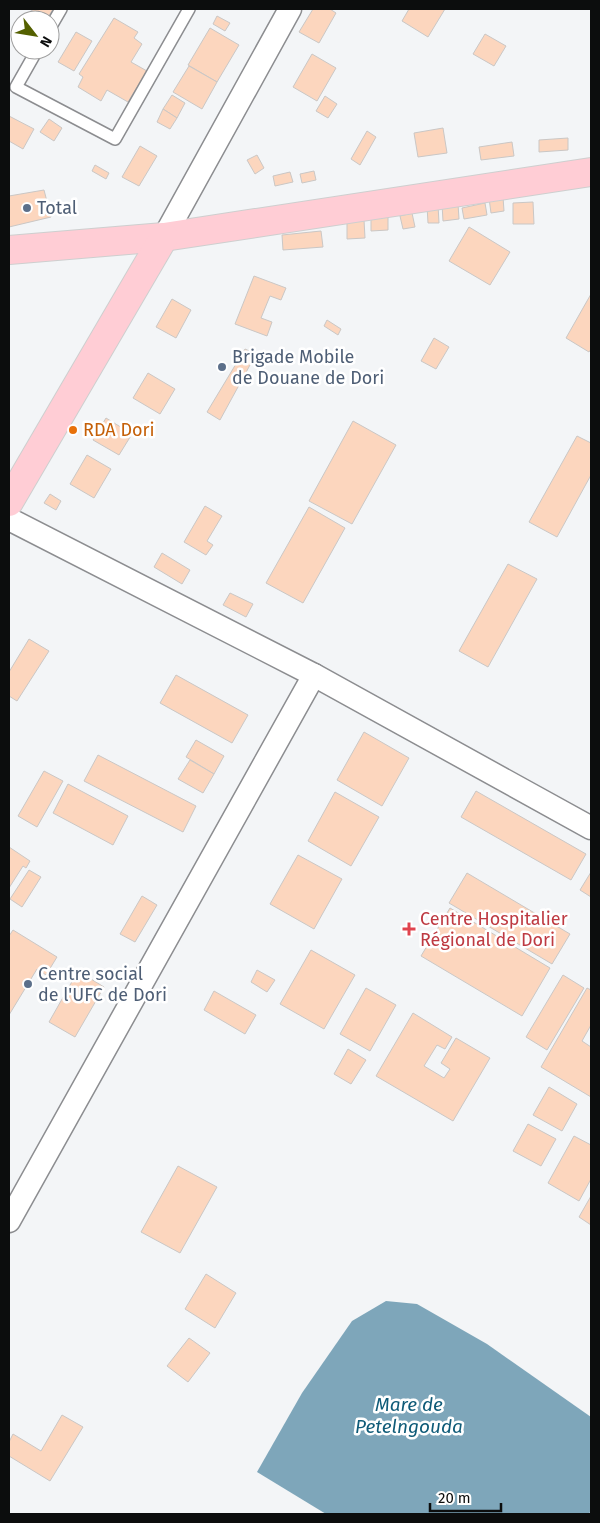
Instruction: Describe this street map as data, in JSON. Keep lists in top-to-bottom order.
{
  "water": ["Mare de Petelngouda"],
  "places": {
    "other": [
      "Total",
      "Brigade Mobile de Douane de Dori",
      "RDA Dori",
      "Centre social de l'UFC de Dori"
    ],
    "health": ["Centre Hospitalier Régional de Dori"]
  },
  "scale_bar": "20 m",
  "north": "bottom right"
}
